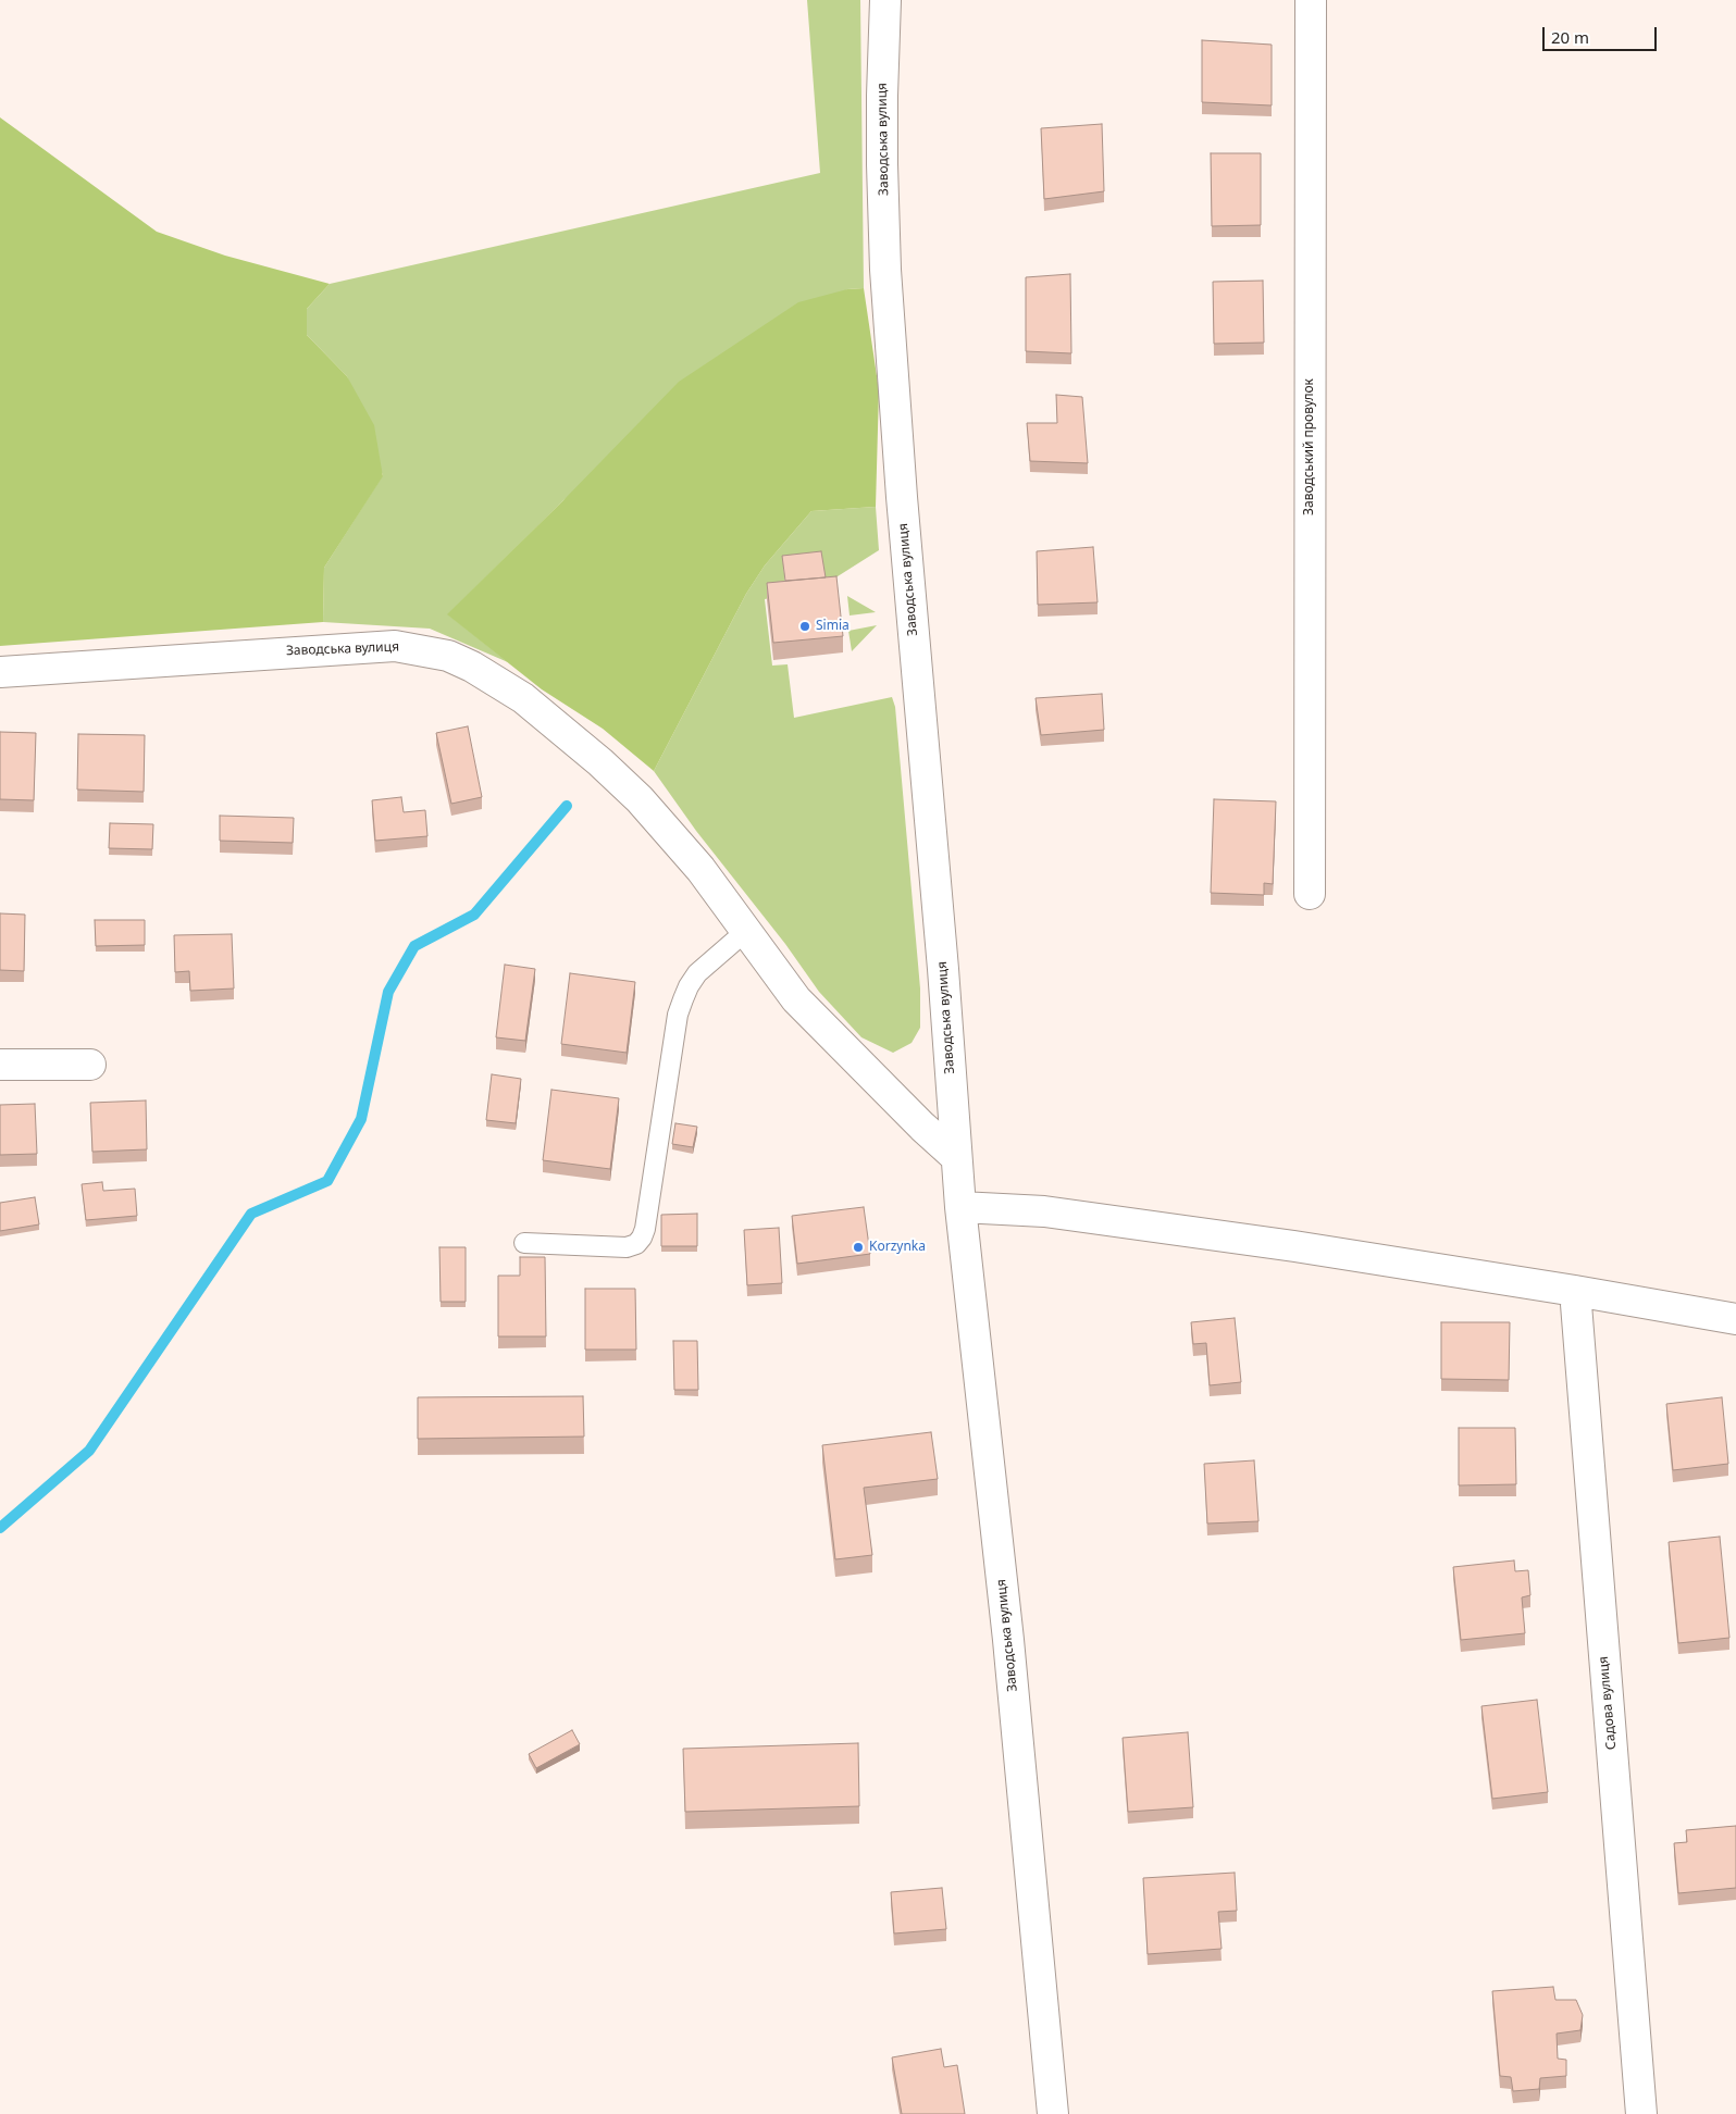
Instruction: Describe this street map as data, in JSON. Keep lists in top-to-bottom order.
{
  "streets": {
    "street": ["Заводська вулиця", "Заводський провулок", "Садова вулиця"]
  },
  "places": ["Simia", "Korzynka"],
  "scale_bar": "20 m"
}
